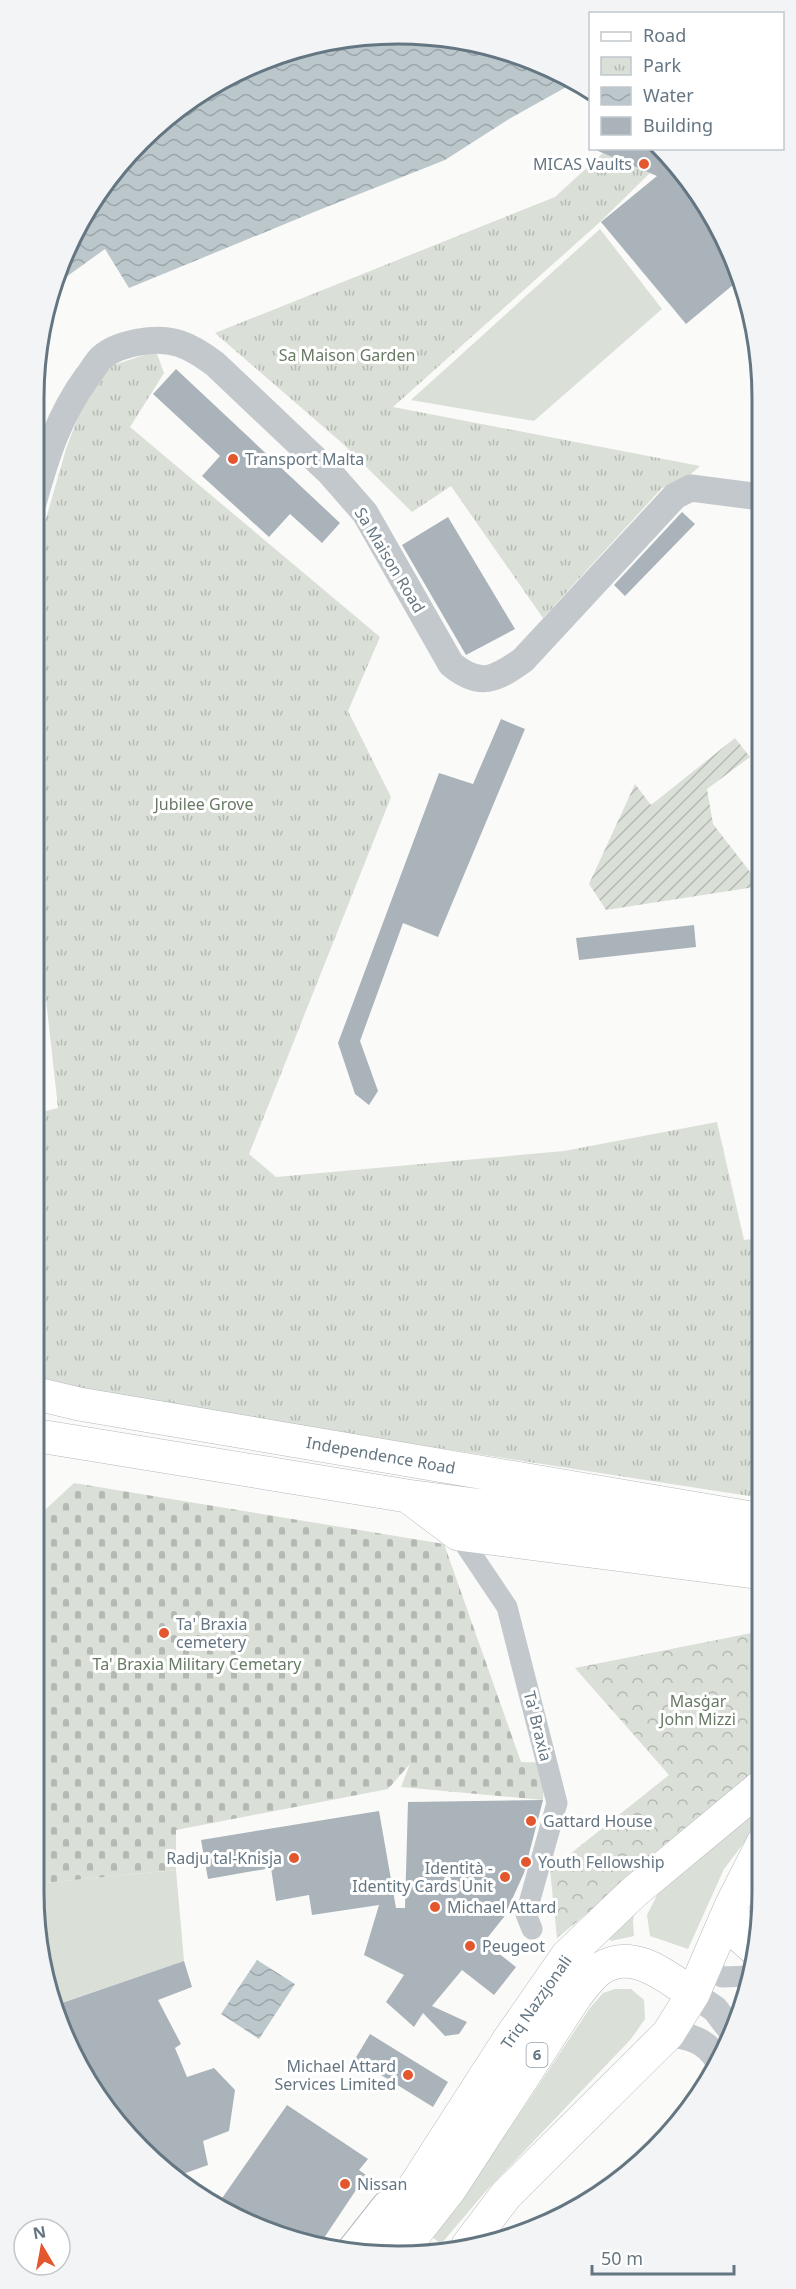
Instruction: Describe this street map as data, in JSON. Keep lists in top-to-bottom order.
{
  "streets": {
    "highway": ["Independence Road", "Triq Nazzjonali", "6"],
    "street": ["Sa Maison Road", "Ta' Braxia"]
  },
  "parks": [
    "Sa Maison Garden",
    "Jubilee Grove",
    "Ta' Braxia Military Cemetary",
    "Masġar John Mizzi"
  ],
  "places": [
    "MICAS Vaults",
    "Transport Malta",
    "Ta' Braxia cemetery",
    "Gattard House",
    "Radju tal-Knisja",
    "Youth Fellowship",
    "Identità - Identity Cards Unit",
    "Michael Attard",
    "Peugeot",
    "Michael Attard Services Limited",
    "Nissan"
  ],
  "legend": [
    "Road",
    "Park",
    "Water",
    "Building"
  ],
  "scale_bar": "50 m",
  "north": "top"
}
